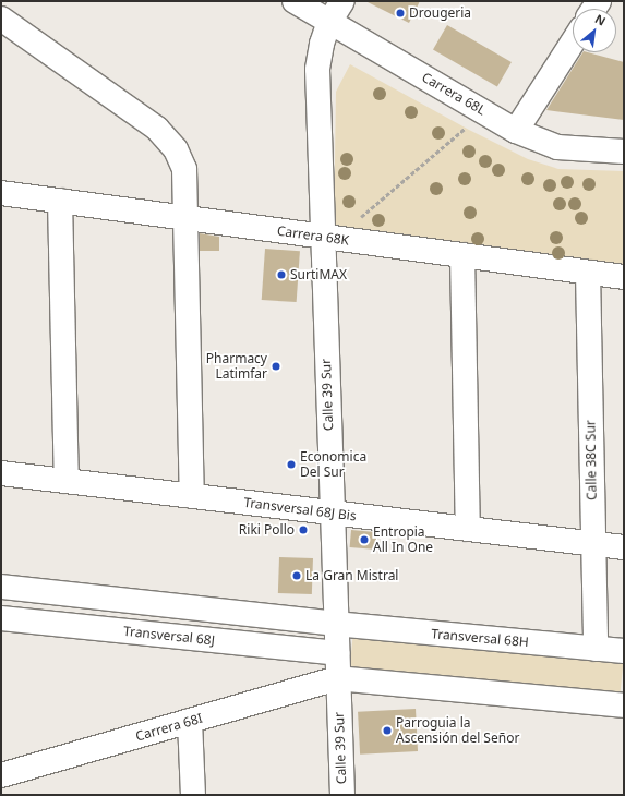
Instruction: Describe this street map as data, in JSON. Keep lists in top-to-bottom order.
{
  "streets": {
    "street": [
      "Carrera 68L",
      "Carrera 68K",
      "Calle 39 Sur",
      "Calle 38C Sur",
      "Transversal 68J Bis",
      "Transversal 68J",
      "Transversal 68H",
      "Carrera 68I"
    ]
  },
  "crossings": [
    ["Carrera 68L", "Calle 39 Sur"],
    ["Carrera 68K", "Calle 39 Sur"],
    ["Carrera 68K", "Calle 38C Sur"],
    ["Calle 39 Sur", "Transversal 68J Bis"],
    ["Calle 39 Sur", "Transversal 68J"],
    ["Calle 39 Sur", "Transversal 68H"],
    ["Calle 39 Sur", "Carrera 68I"],
    ["Calle 38C Sur", "Transversal 68J Bis"],
    ["Calle 38C Sur", "Transversal 68H"]
  ],
  "places": [
    "Drougeria",
    "SurtiMAX",
    "Pharmacy Latimfar",
    "Economica Del Sur",
    "Riki Pollo",
    "Entropia All In One",
    "La Gran Mistral",
    "Parroguia la Ascensión del Señor"
  ],
  "north": "top right"
}
